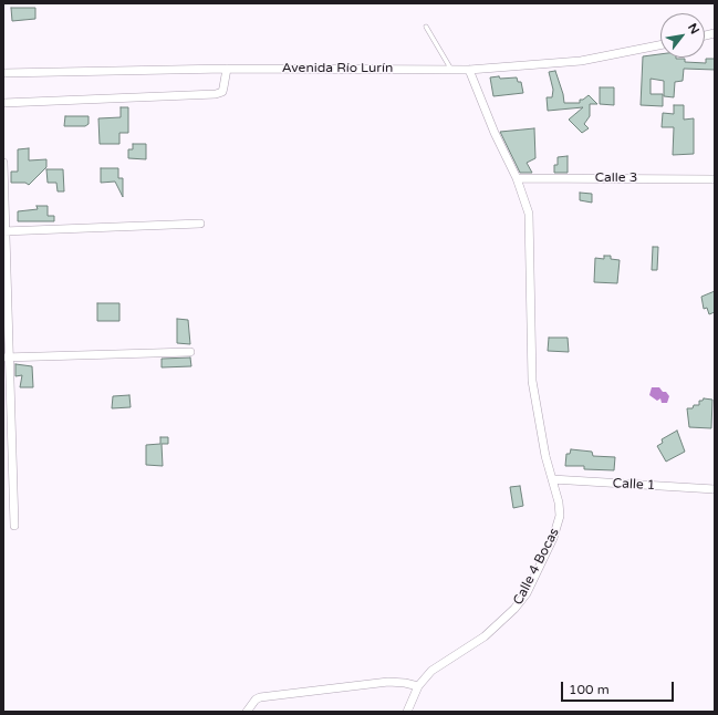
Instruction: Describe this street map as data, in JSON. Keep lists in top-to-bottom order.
{
  "streets": {
    "street": [
      "Avenida Río Lurín",
      "Calle 3",
      "Calle 1",
      "Calle 4 Bocas"
    ]
  },
  "crossings": [
    ["Avenida Río Lurín", "Calle 4 Bocas"],
    ["Calle 3", "Calle 4 Bocas"],
    ["Calle 1", "Calle 4 Bocas"]
  ],
  "scale_bar": "100 m",
  "north": "top right"
}
